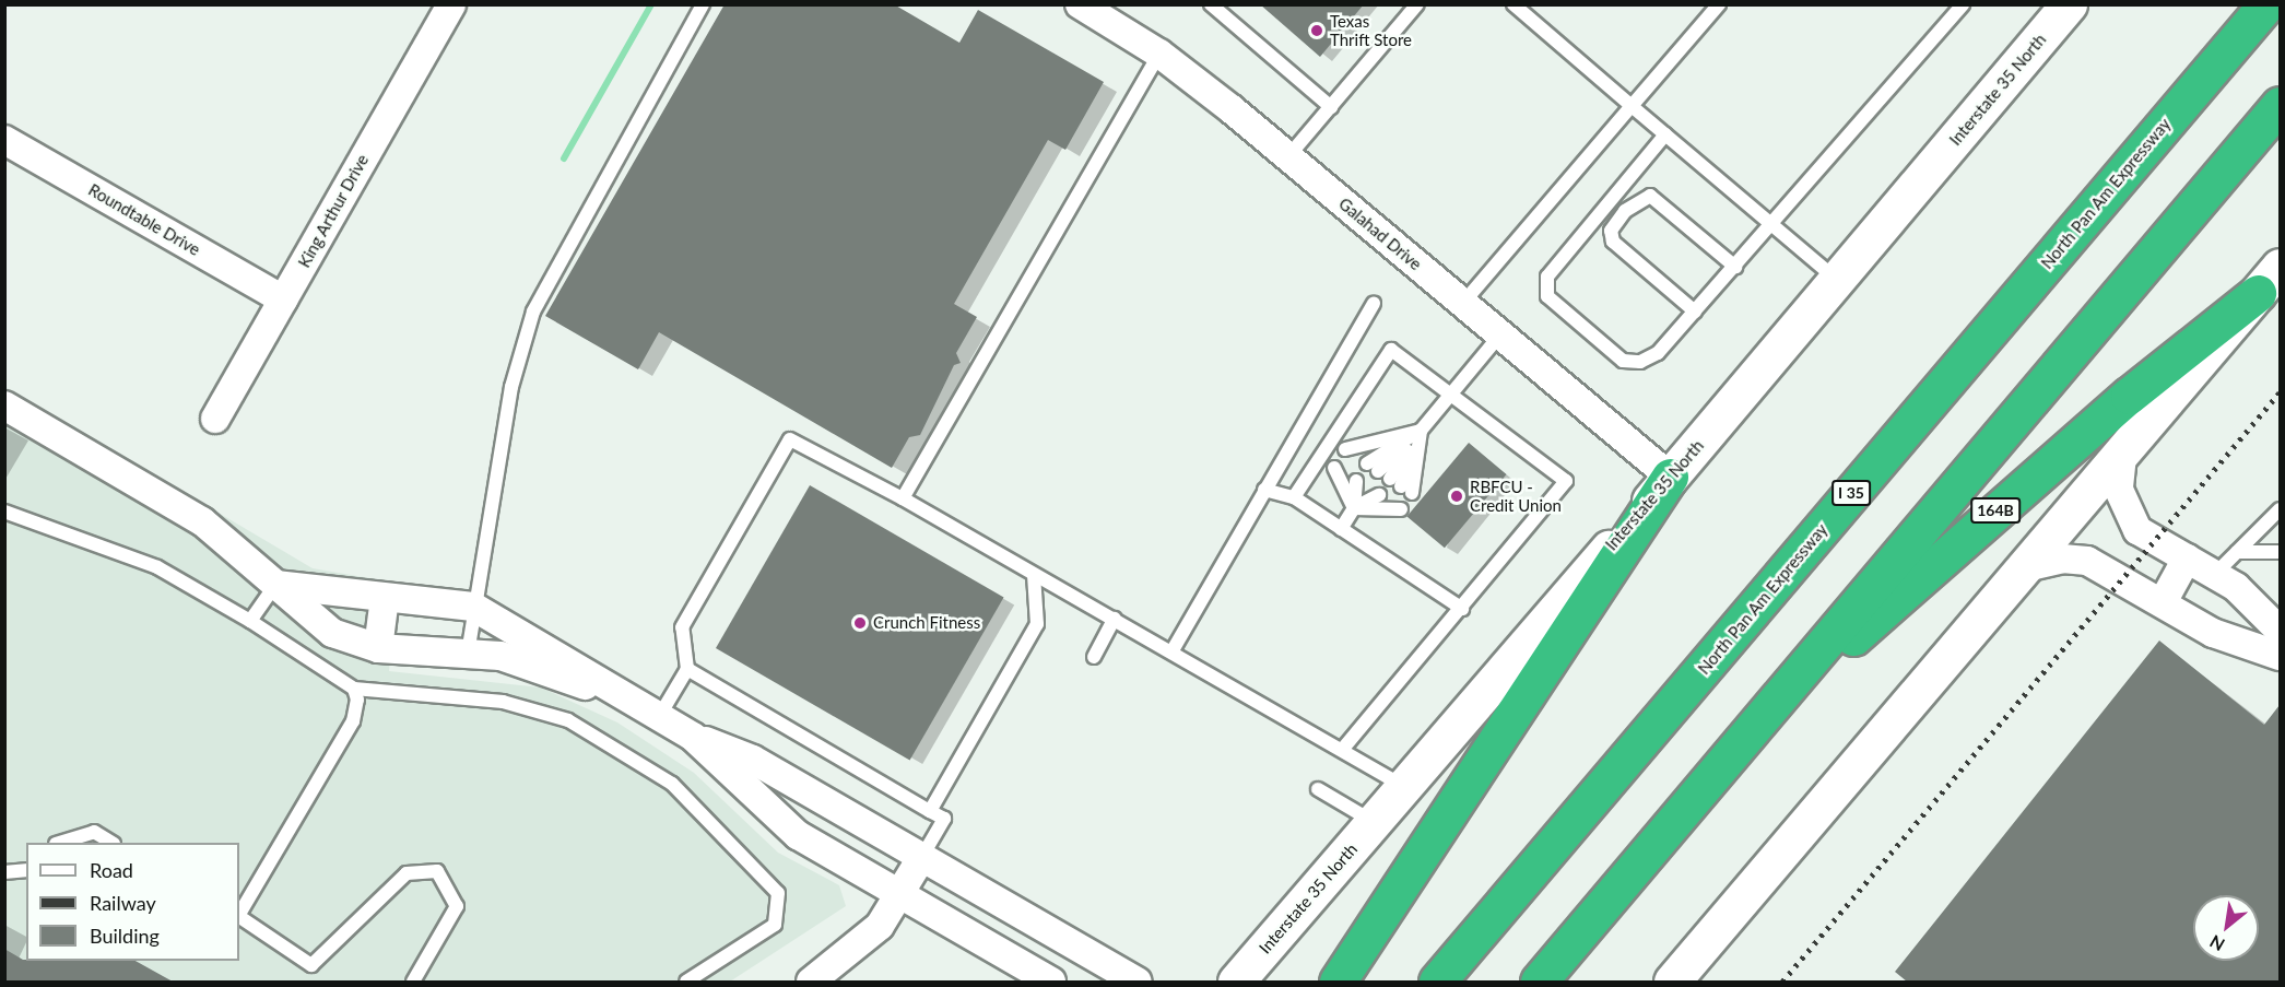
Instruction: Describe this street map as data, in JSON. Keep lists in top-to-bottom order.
{
  "streets": {
    "highway": ["North Pan Am Expressway", "I 35", "164B"],
    "main road": ["Interstate 35 North"],
    "street": ["King Arthur Drive", "Roundtable Drive", "Galahad Drive"]
  },
  "crossings": [
    ["Interstate 35 North", "Galahad Drive"],
    ["King Arthur Drive", "Roundtable Drive"]
  ],
  "places": ["Texas Thrift Store", "RBFCU - Credit Union", "Crunch Fitness"],
  "legend": ["Road", "Railway", "Building"],
  "north": "bottom left"
}
